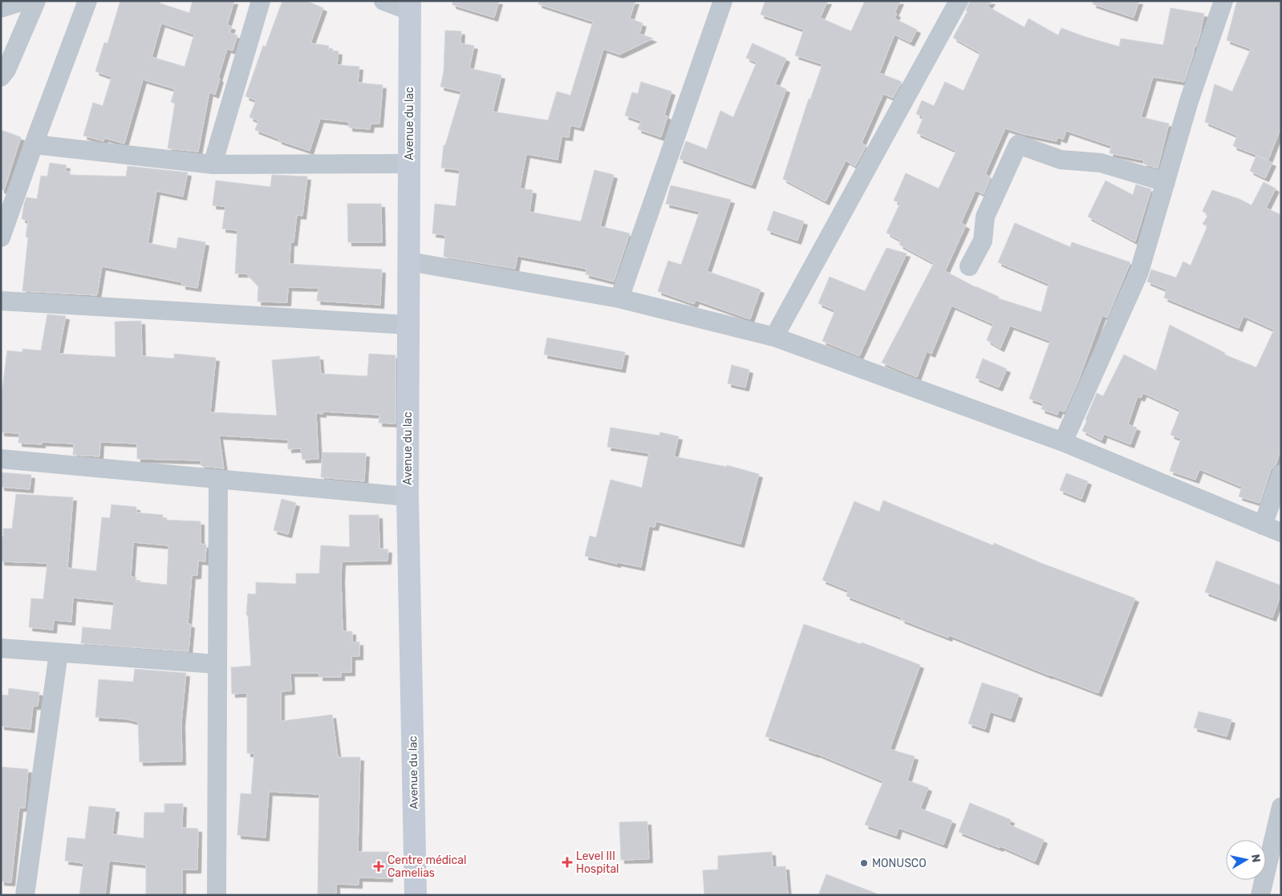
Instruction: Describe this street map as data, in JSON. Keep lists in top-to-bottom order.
{
  "streets": {
    "main road": ["Avenue du lac"]
  },
  "places": {
    "health": ["Level III Hospital", "Centre médical Camelias"],
    "other": ["MONUSCO"]
  },
  "north": "right"
}
